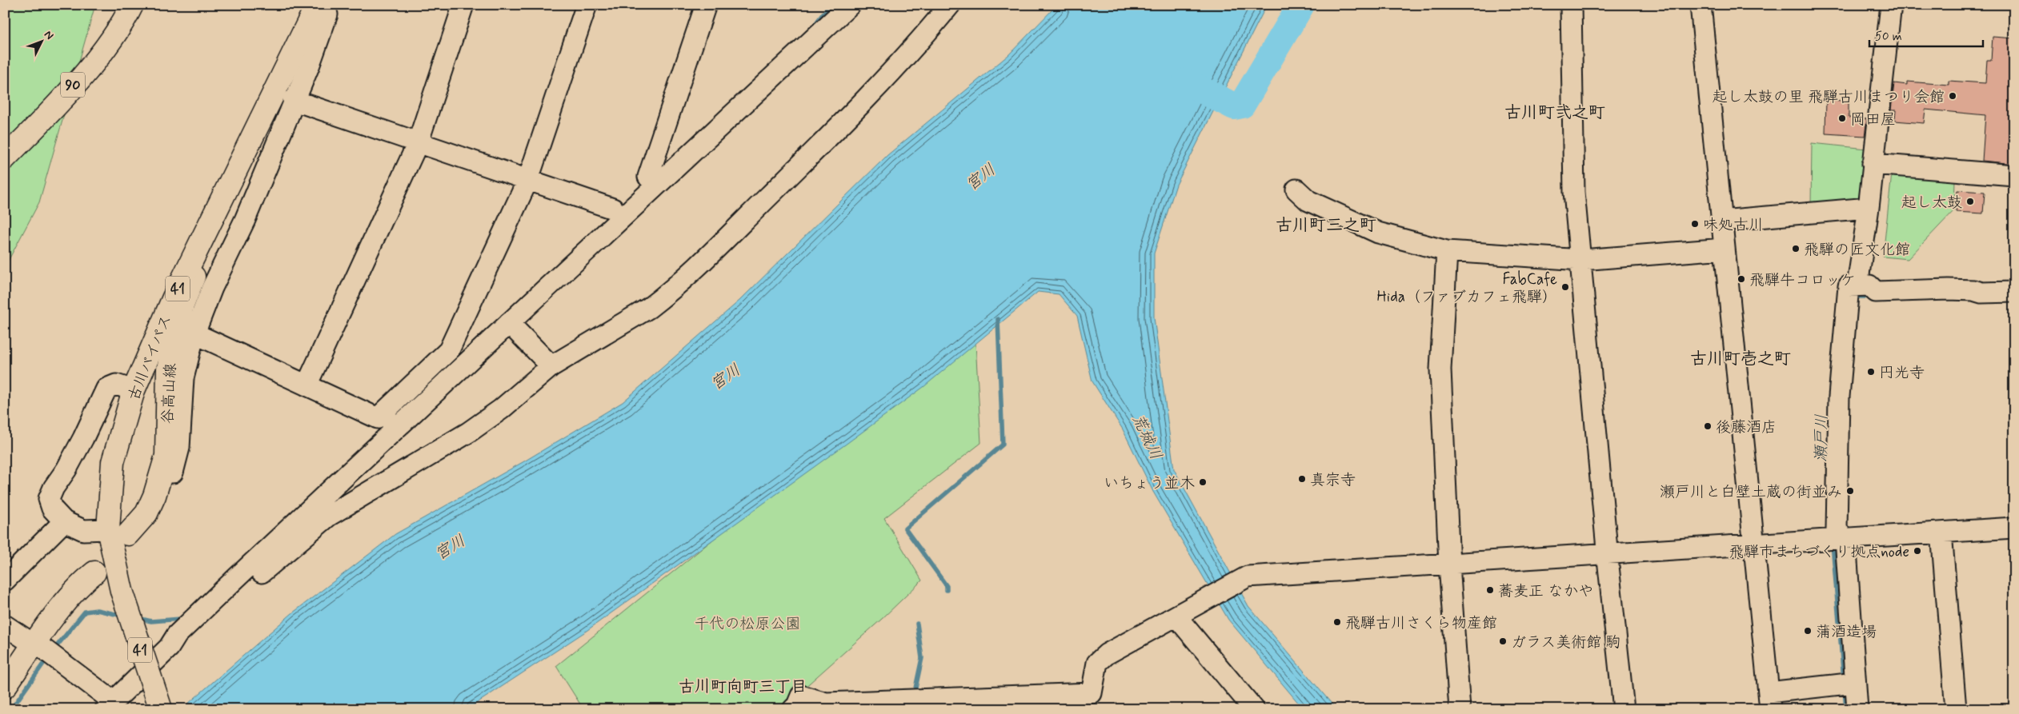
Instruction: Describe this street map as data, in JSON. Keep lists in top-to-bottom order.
{
  "streets": {
    "main road": [
      "90",
      "41",
      "古川バイパス",
      "谷高山線"
    ]
  },
  "crossings": [
    ["古川バイパス", "谷高山線"]
  ],
  "districts": [
    "古川町弐之町",
    "古川町三之町",
    "古川町壱之町",
    "古川町向町三丁目"
  ],
  "water": ["宮川", "荒城川", "瀬戸川"],
  "parks": ["千代の松原公園"],
  "places": [
    "起し太鼓の里 飛騨古川まつり会館",
    "岡田屋",
    "起し太鼓",
    "味処古川",
    "飛騨の匠文化館",
    "飛騨牛コロッケ",
    "FabCafe Hida（ファブカフェ飛騨）",
    "円光寺",
    "後藤酒店",
    "真宗寺",
    "いちょう並木",
    "瀬戸川と白壁土蔵の街並み",
    "飛騨市まちづくり拠点node",
    "蕎麦正 なかや",
    "飛騨古川さくら物産館",
    "蒲酒造場",
    "ガラス美術館 駒"
  ],
  "scale_bar": "50 m",
  "north": "top right"
}
